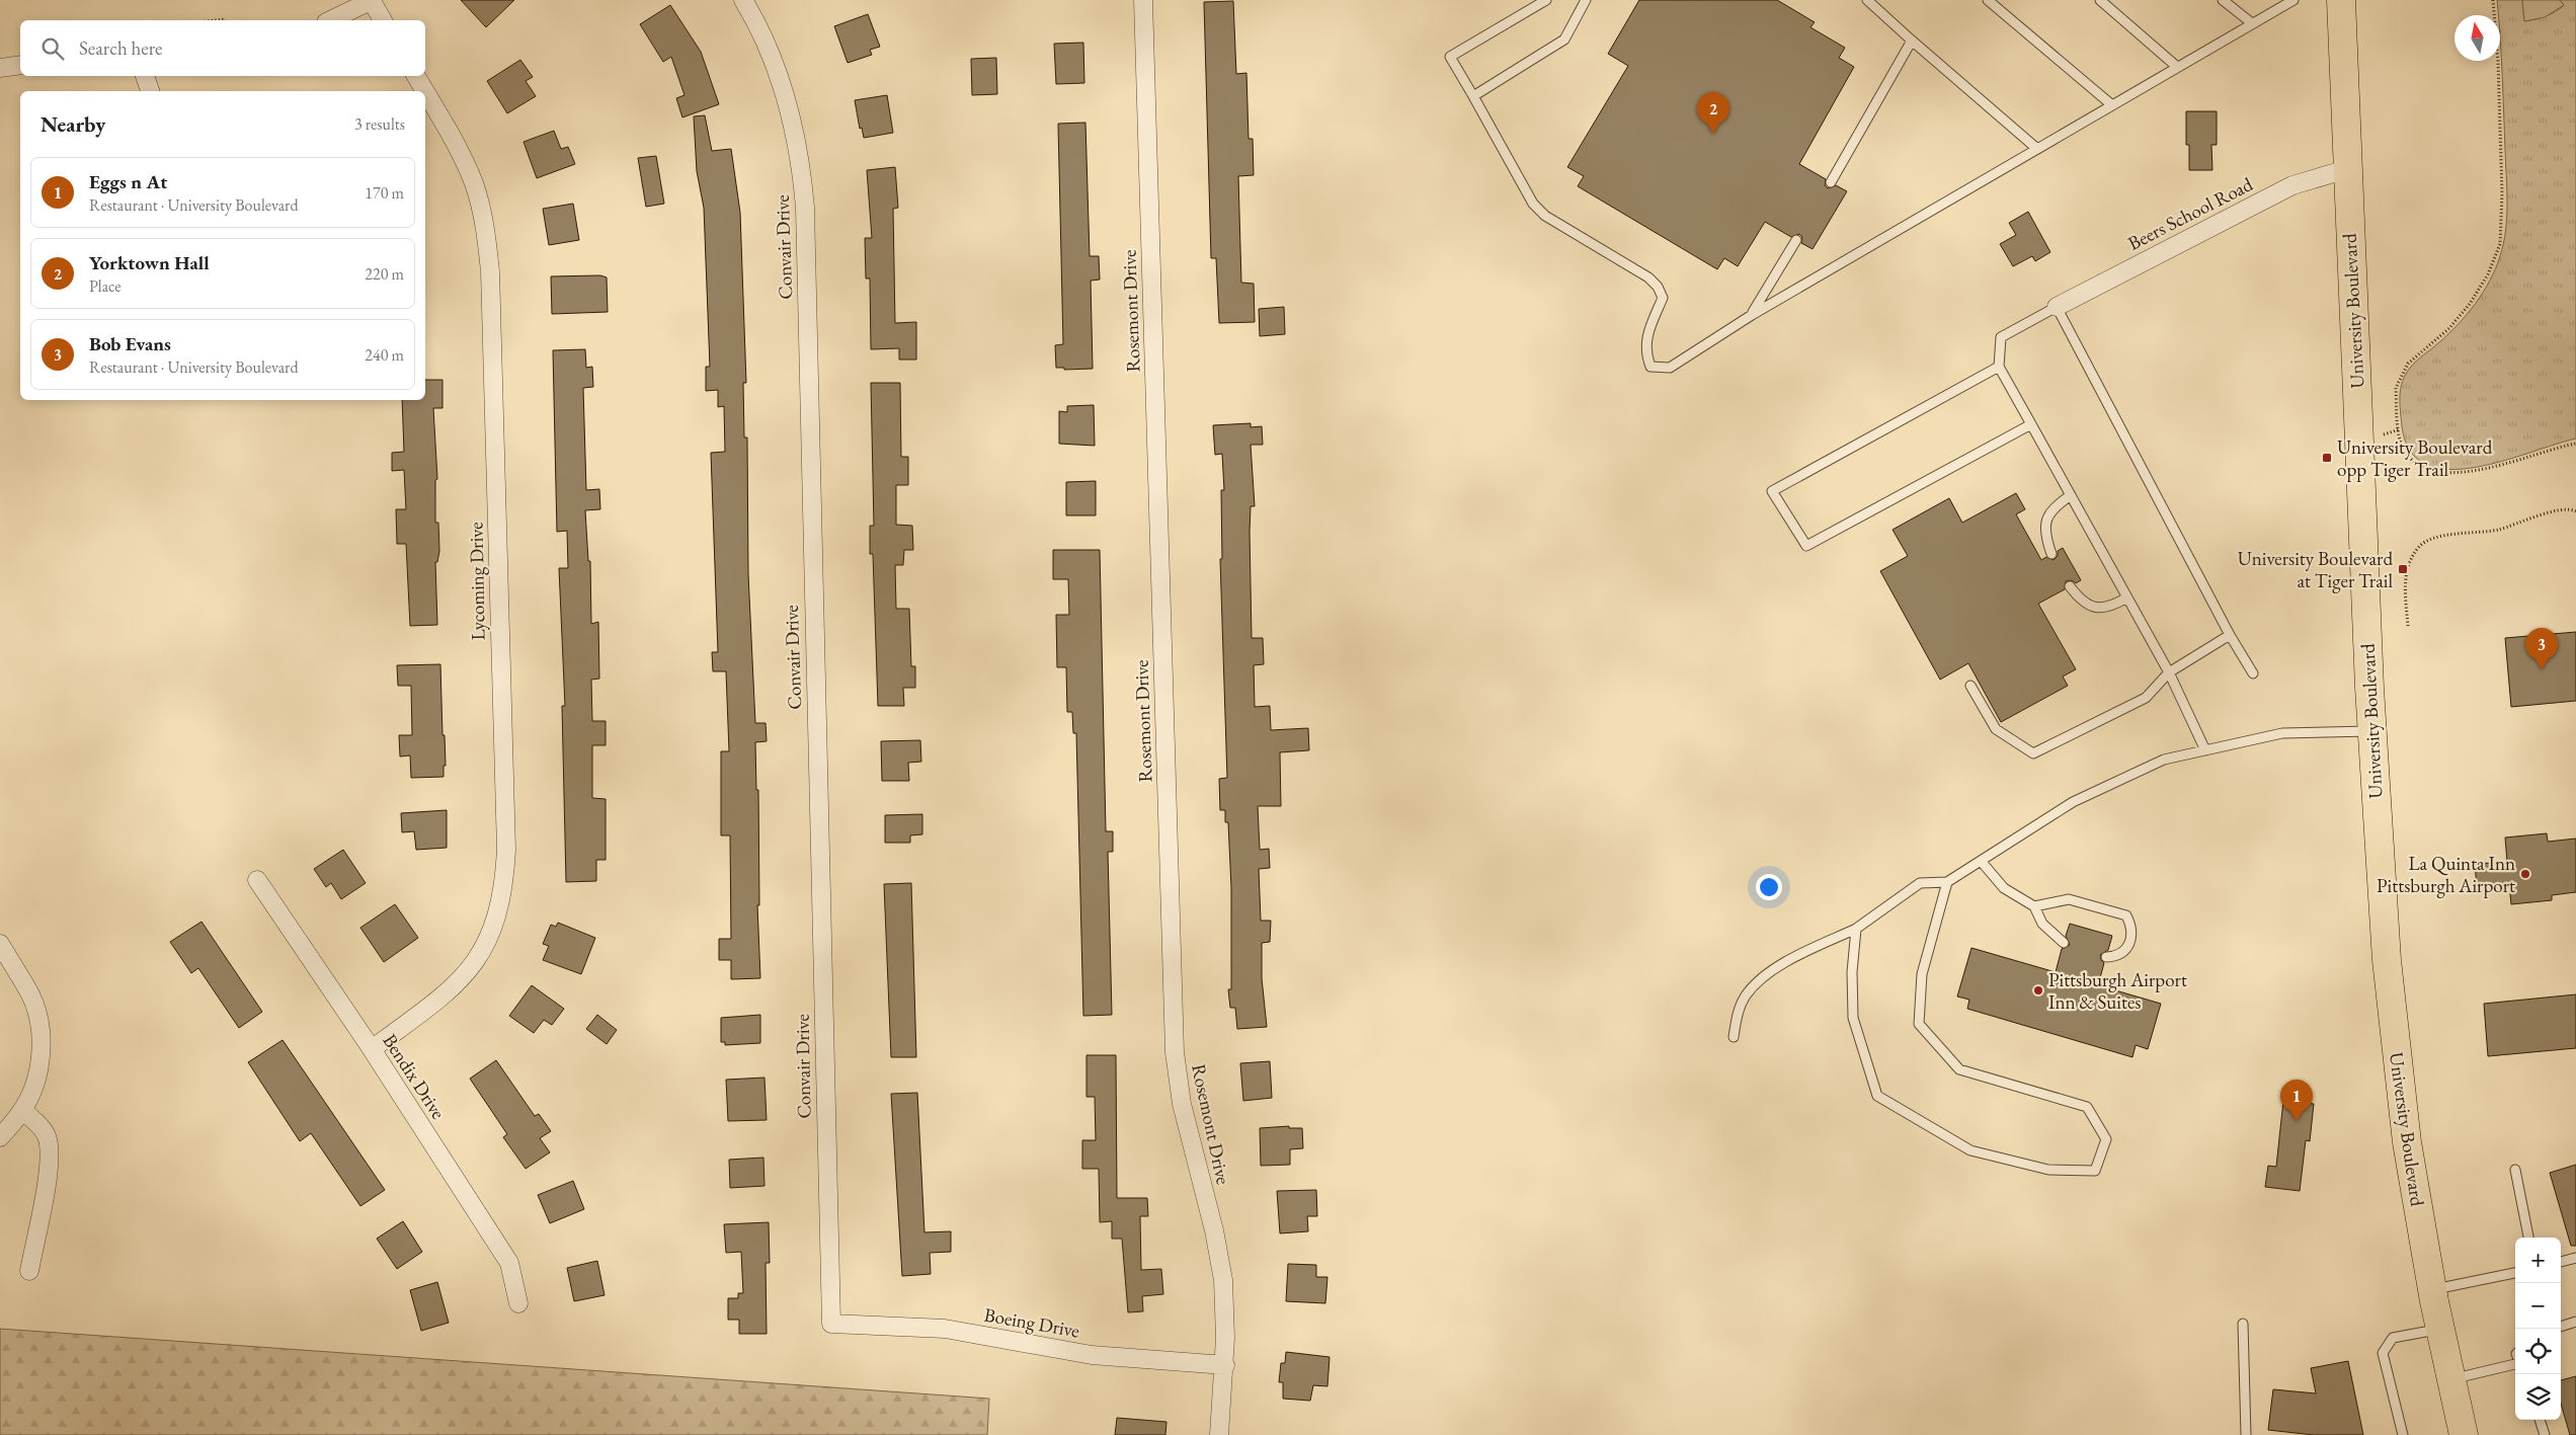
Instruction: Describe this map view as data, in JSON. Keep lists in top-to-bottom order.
{
  "streets": {
    "main road": ["University Boulevard"],
    "street": [
      "Beers School Road",
      "Convair Drive",
      "Rosemont Drive",
      "Lycoming Drive",
      "Bendix Drive",
      "Boeing Drive"
    ]
  },
  "crossings": [
    ["Beers School Road", "University Boulevard"],
    ["Convair Drive", "Boeing Drive"],
    ["Rosemont Drive", "Boeing Drive"],
    ["Lycoming Drive", "Bendix Drive"]
  ],
  "places": {
    "transit": ["University Boulevard opp Tiger Trail", "University Boulevard at Tiger Trail"],
    "other": ["La Quinta Inn Pittsburgh Airport", "Pittsburgh Airport Inn & Suites"]
  },
  "north": "top",
  "page": {
    "search": "Search here",
    "heading": ["Nearby", "3 results"],
    "pins": ["2", "3", "1"],
    "list": [
      {
        "mark": "1",
        "name": "Eggs n At",
        "note": "Restaurant · University Boulevard",
        "value": "170 m"
      },
      {
        "mark": "2",
        "name": "Yorktown Hall",
        "note": "Place",
        "value": "220 m"
      },
      {
        "mark": "3",
        "name": "Bob Evans",
        "note": "Restaurant · University Boulevard",
        "value": "240 m"
      }
    ],
    "map_buttons": ["+", "−"]
  }
}
